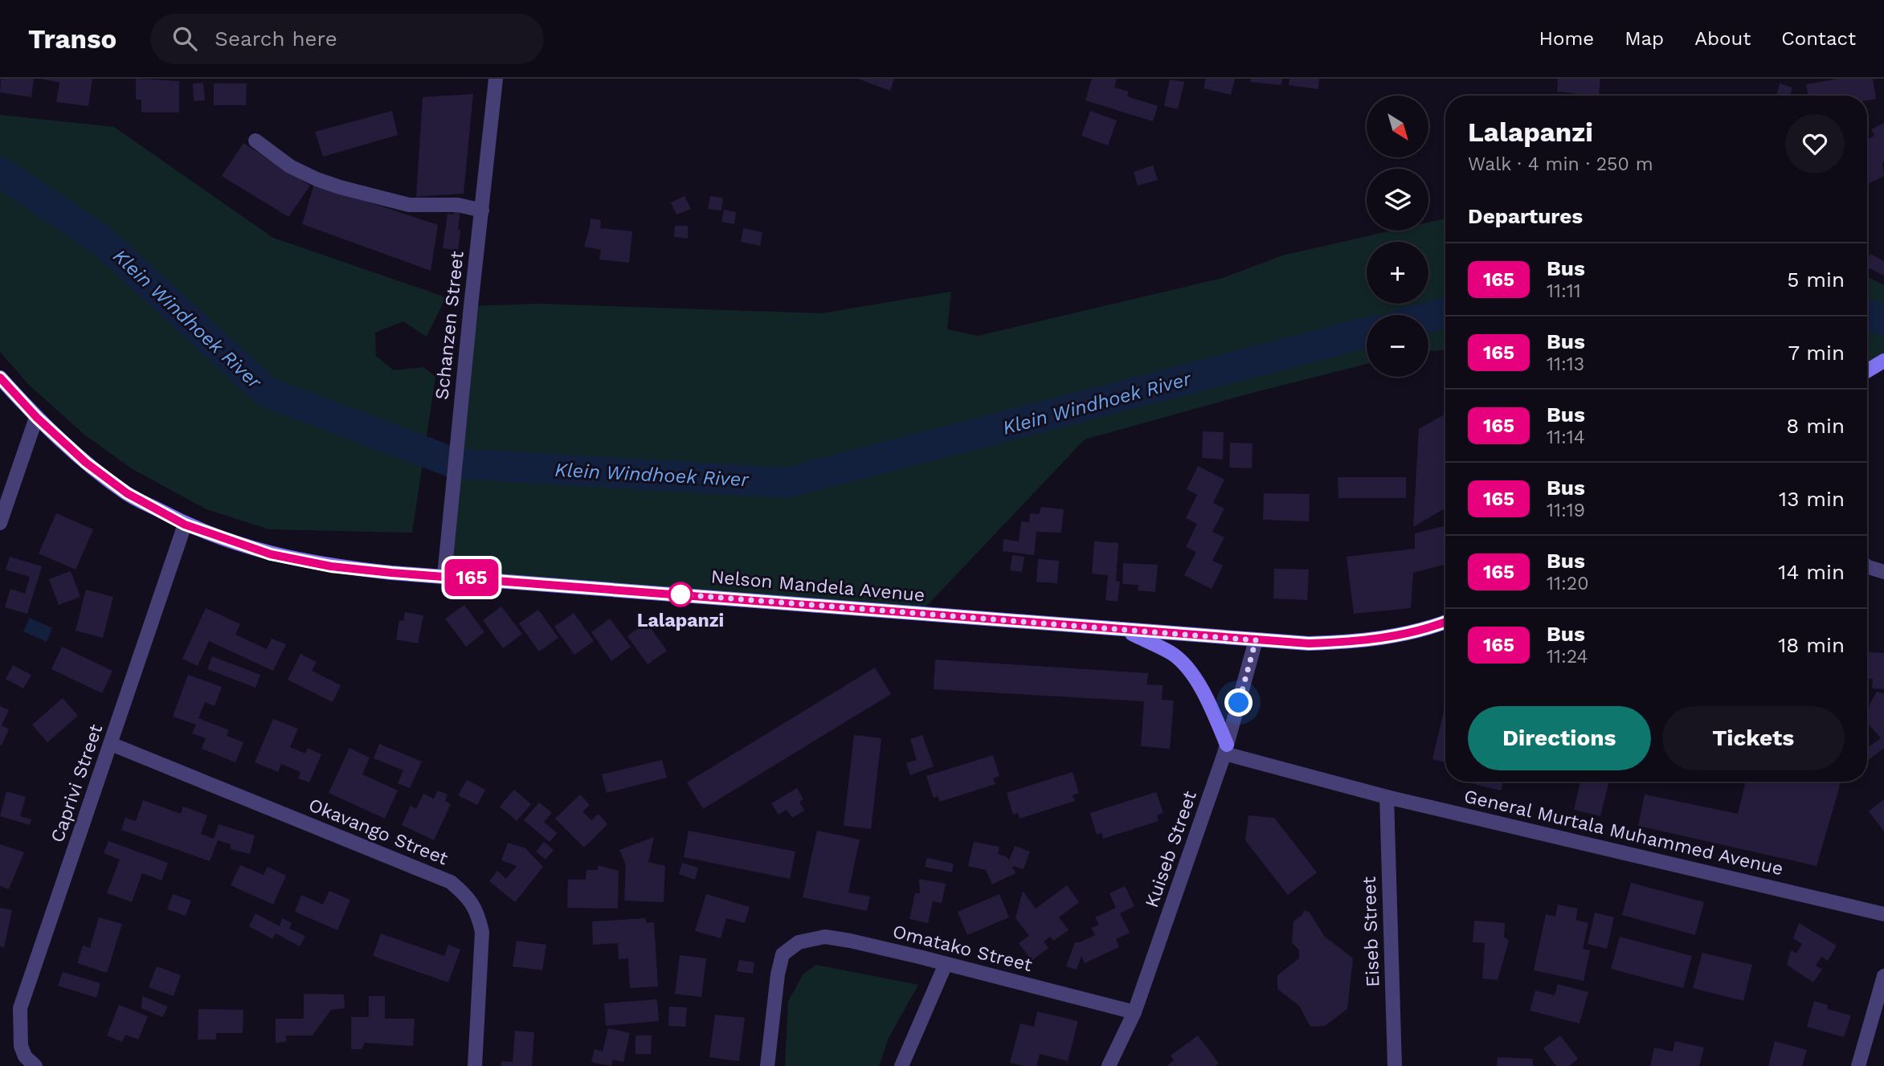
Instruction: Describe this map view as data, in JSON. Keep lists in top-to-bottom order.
{
  "streets": {
    "main road": ["Nelson Mandela Avenue"],
    "street": [
      "Schanzen Street",
      "Caprivi Street",
      "Okavango Street",
      "General Murtala Muhammed Avenue",
      "Kuiseb Street",
      "Eiseb Street",
      "Omatako Street"
    ]
  },
  "crossings": [
    ["Schanzen Street", "Nelson Mandela Avenue"],
    ["Nelson Mandela Avenue", "Caprivi Street"],
    ["Nelson Mandela Avenue", "Kuiseb Street"],
    ["Caprivi Street", "Okavango Street"],
    ["General Murtala Muhammed Avenue", "Kuiseb Street"],
    ["General Murtala Muhammed Avenue", "Eiseb Street"],
    ["Kuiseb Street", "Omatako Street"]
  ],
  "water": ["Klein Windhoek River"],
  "places": ["Lalapanzi"],
  "lines": ["bus line 165"],
  "north": "bottom right",
  "page": {
    "header": "Transo",
    "search": "Search here",
    "nav": [
      "Home",
      "Map",
      "About",
      "Contact"
    ],
    "on_map": "165",
    "map_buttons": ["+", "−"],
    "heading": [
      ["Lalapanzi", "Walk · 4 min · 250 m"],
      "Departures"
    ],
    "list": [
      {
        "mark": "165",
        "name": "Bus",
        "note": "11:11",
        "value": "5 min"
      },
      {
        "mark": "165",
        "name": "Bus",
        "note": "11:13",
        "value": "7 min"
      },
      {
        "mark": "165",
        "name": "Bus",
        "note": "11:14",
        "value": "8 min"
      },
      {
        "mark": "165",
        "name": "Bus",
        "note": "11:19",
        "value": "13 min"
      },
      {
        "mark": "165",
        "name": "Bus",
        "note": "11:20",
        "value": "14 min"
      },
      {
        "mark": "165",
        "name": "Bus",
        "note": "11:24",
        "value": "18 min"
      }
    ],
    "buttons": ["Directions", "Tickets"]
  }
}
